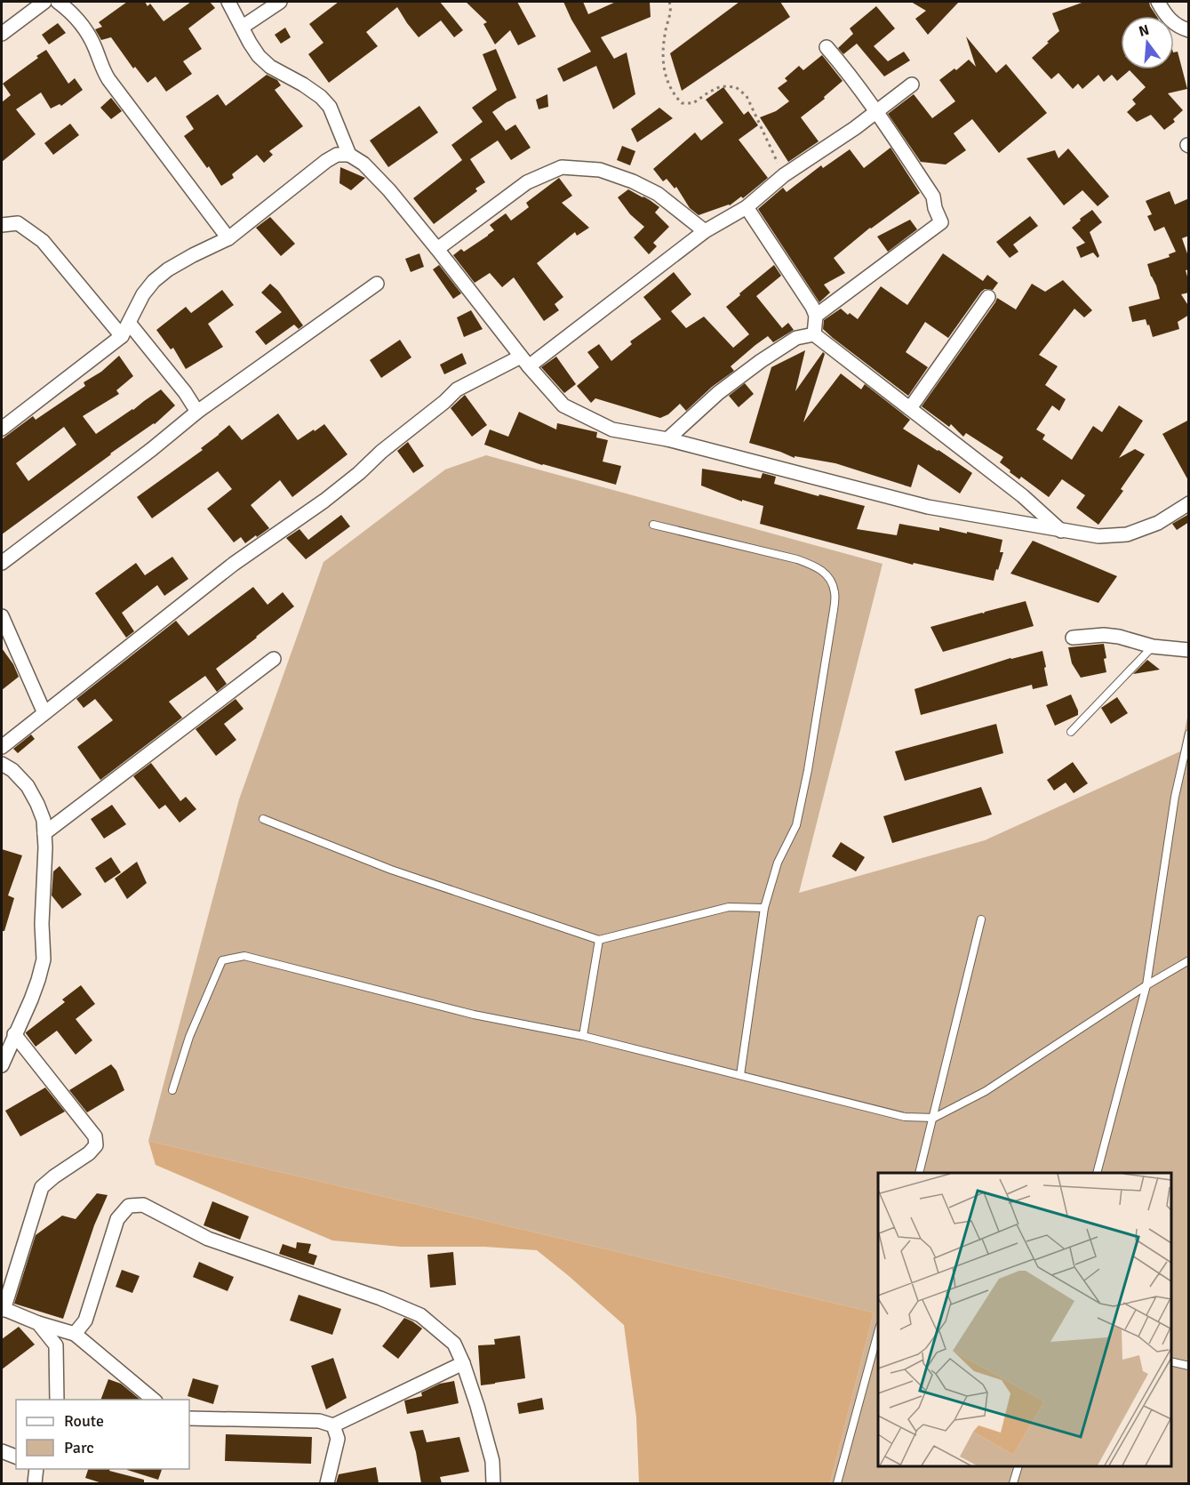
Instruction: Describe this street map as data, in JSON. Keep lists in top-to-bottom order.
{
  "legend": ["Route", "Parc"],
  "north": "top"
}
